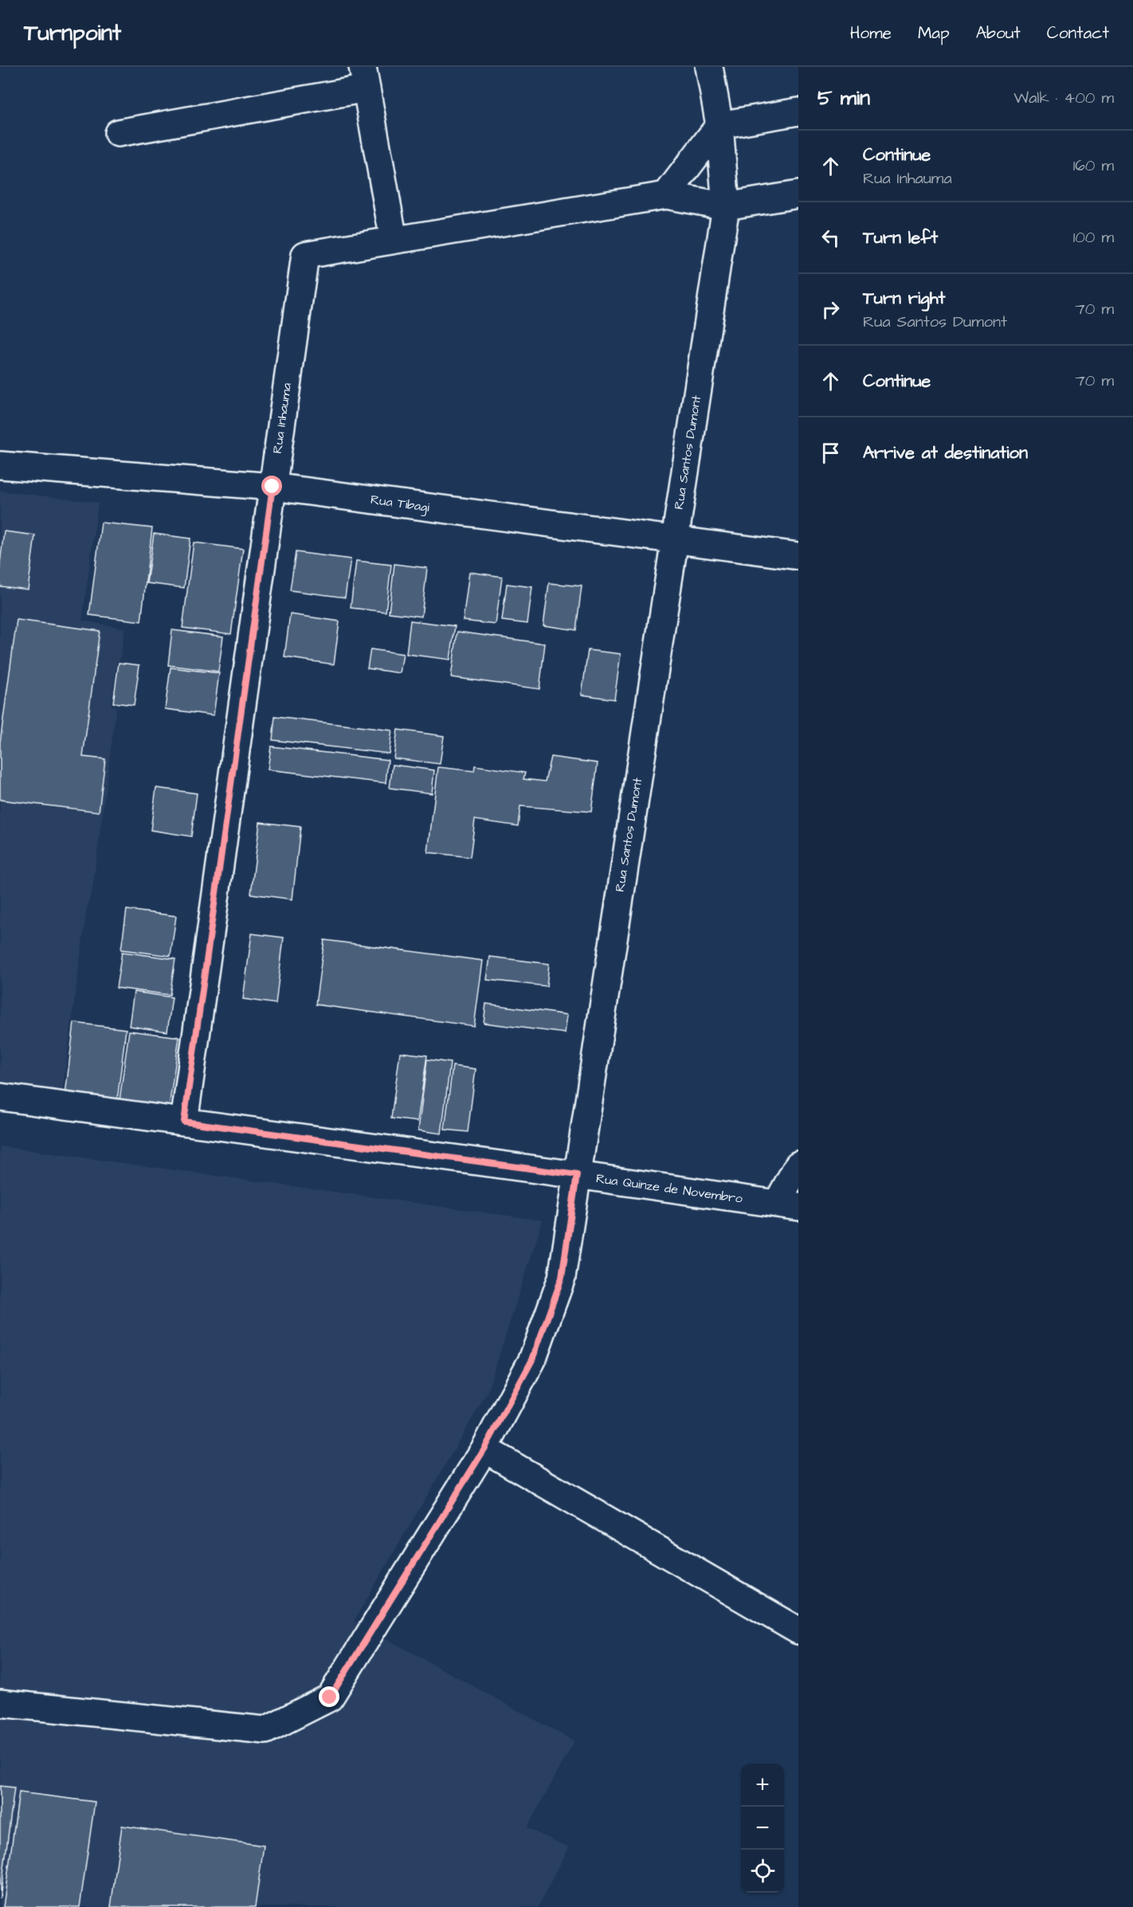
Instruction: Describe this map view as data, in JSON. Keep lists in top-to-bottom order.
{
  "streets": {
    "street": [
      "Rua Inhauma",
      "Rua Santos Dumont",
      "Rua Tibagi",
      "Rua Quinze de Novembro"
    ]
  },
  "crossings": [
    ["Rua Inhauma", "Rua Tibagi"],
    ["Rua Inhauma", "Rua Quinze de Novembro"],
    ["Rua Santos Dumont", "Rua Tibagi"],
    ["Rua Santos Dumont", "Rua Quinze de Novembro"]
  ],
  "page": {
    "header": "Turnpoint",
    "nav": [
      "Home",
      "Map",
      "About",
      "Contact"
    ],
    "heading": ["5 min", "Walk · 400 m"],
    "list": [
      ["Continue", "Rua Inhauma", "160 m"],
      ["Turn left", "100 m"],
      ["Turn right", "Rua Santos Dumont", "70 m"],
      ["Continue", "70 m"],
      "Arrive at destination"
    ],
    "map_buttons": ["+", "−"]
  }
}
